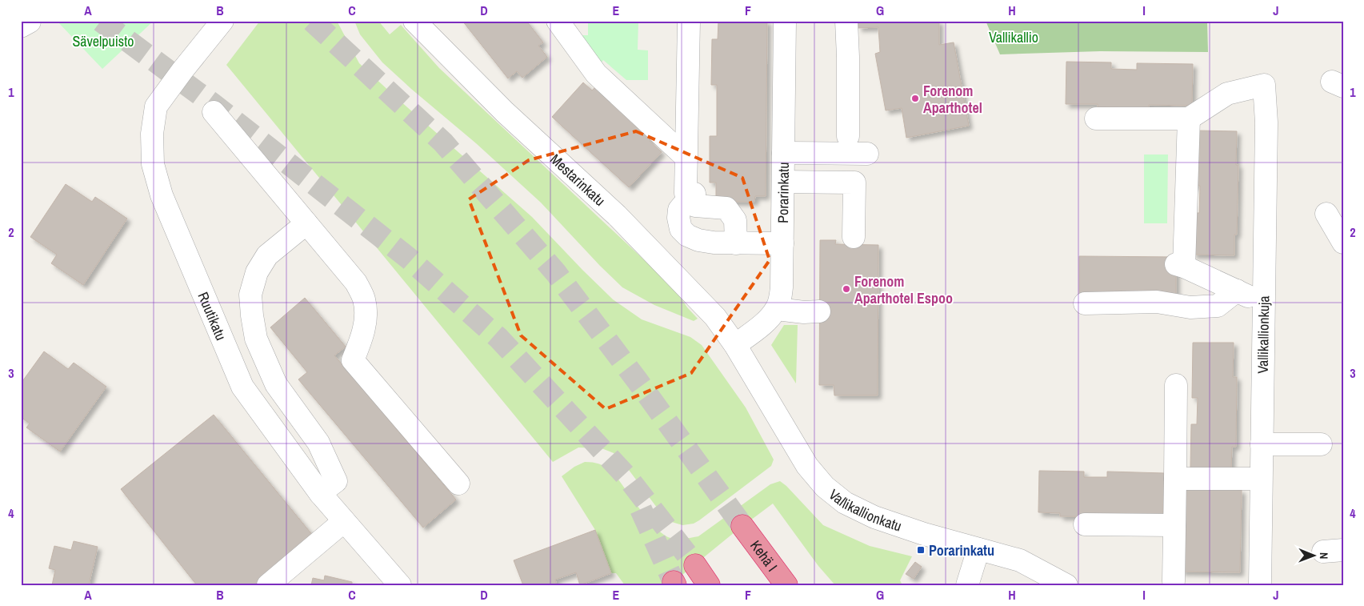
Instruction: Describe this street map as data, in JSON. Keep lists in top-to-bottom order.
{
  "streets": {
    "highway": ["Kehä I"],
    "street": [
      "Mestarinkatu",
      "Porarinkatu",
      "Ruutikatu",
      "Vallikallionkuja",
      "Vallikallionkatu"
    ]
  },
  "crossings": [
    ["Mestarinkatu", "Porarinkatu"],
    ["Mestarinkatu", "Vallikallionkatu"],
    ["Porarinkatu", "Vallikallionkatu"]
  ],
  "parks": ["Vallikallio", "Sävelpuisto"],
  "places": {
    "other": ["Forenom Aparthotel", "Forenom Aparthotel Espoo"],
    "transit": ["Porarinkatu"]
  },
  "north": "right",
  "grid": {
    "columns": [
      "A",
      "B",
      "C",
      "D",
      "E",
      "F",
      "G",
      "H",
      "I",
      "J"
    ],
    "rows": [
      "1",
      "2",
      "3",
      "4"
    ]
  }
}
